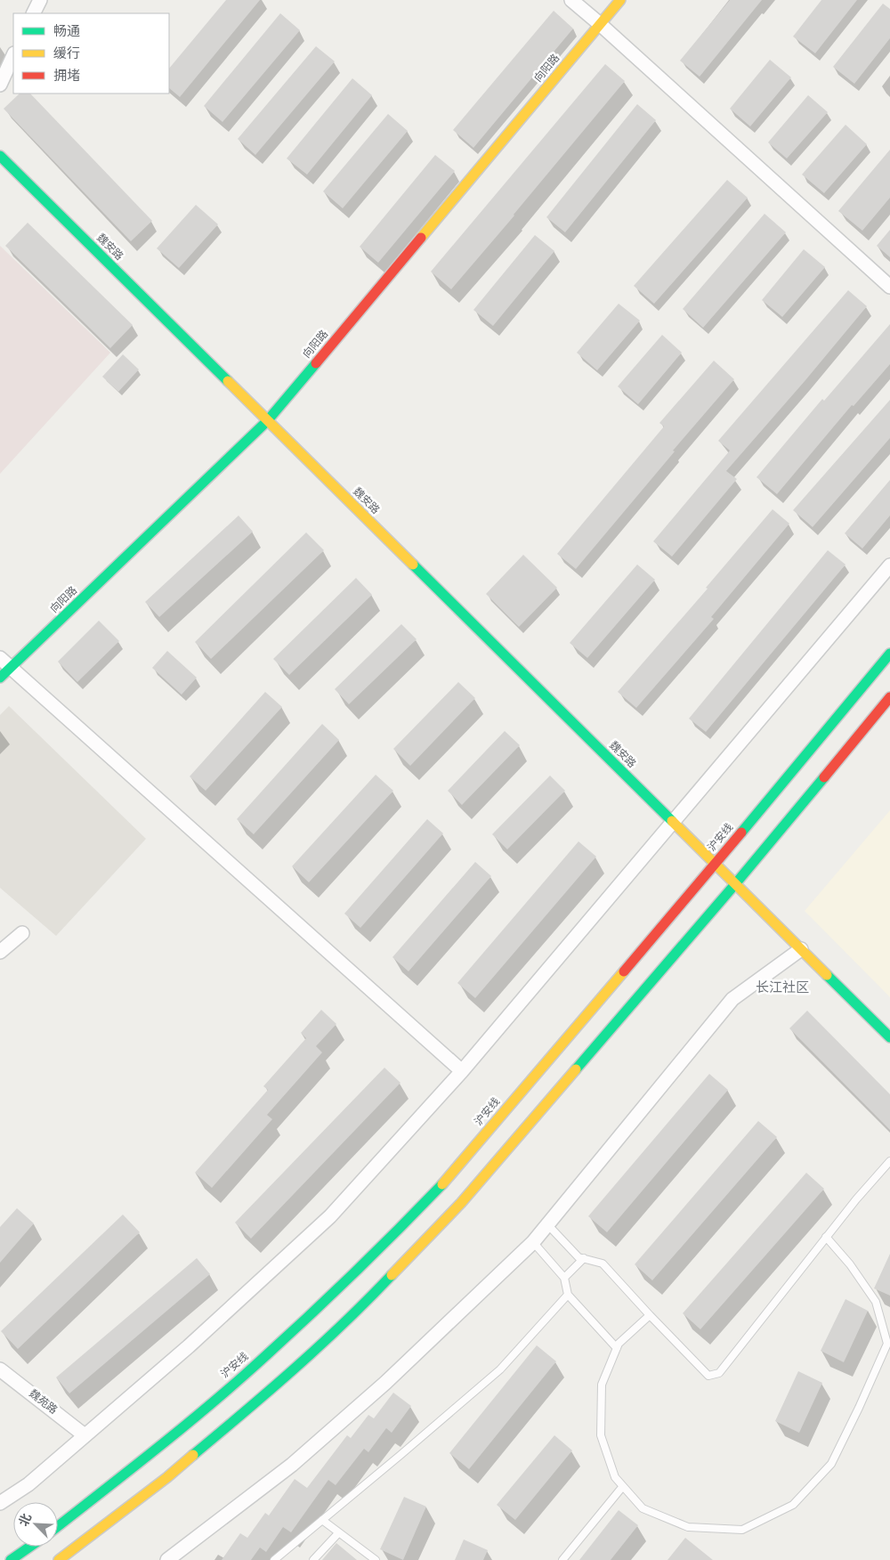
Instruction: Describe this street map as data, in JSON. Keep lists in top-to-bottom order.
{
  "streets": {
    "main road": ["向阳路", "魏安路", "沪安线"],
    "street": ["魏苑路"]
  },
  "crossings": [
    ["向阳路", "魏安路"],
    ["魏安路", "沪安线"]
  ],
  "districts": ["长江社区"],
  "legend": ["畅通", "缓行", "拥堵"],
  "north": "top left"
}
